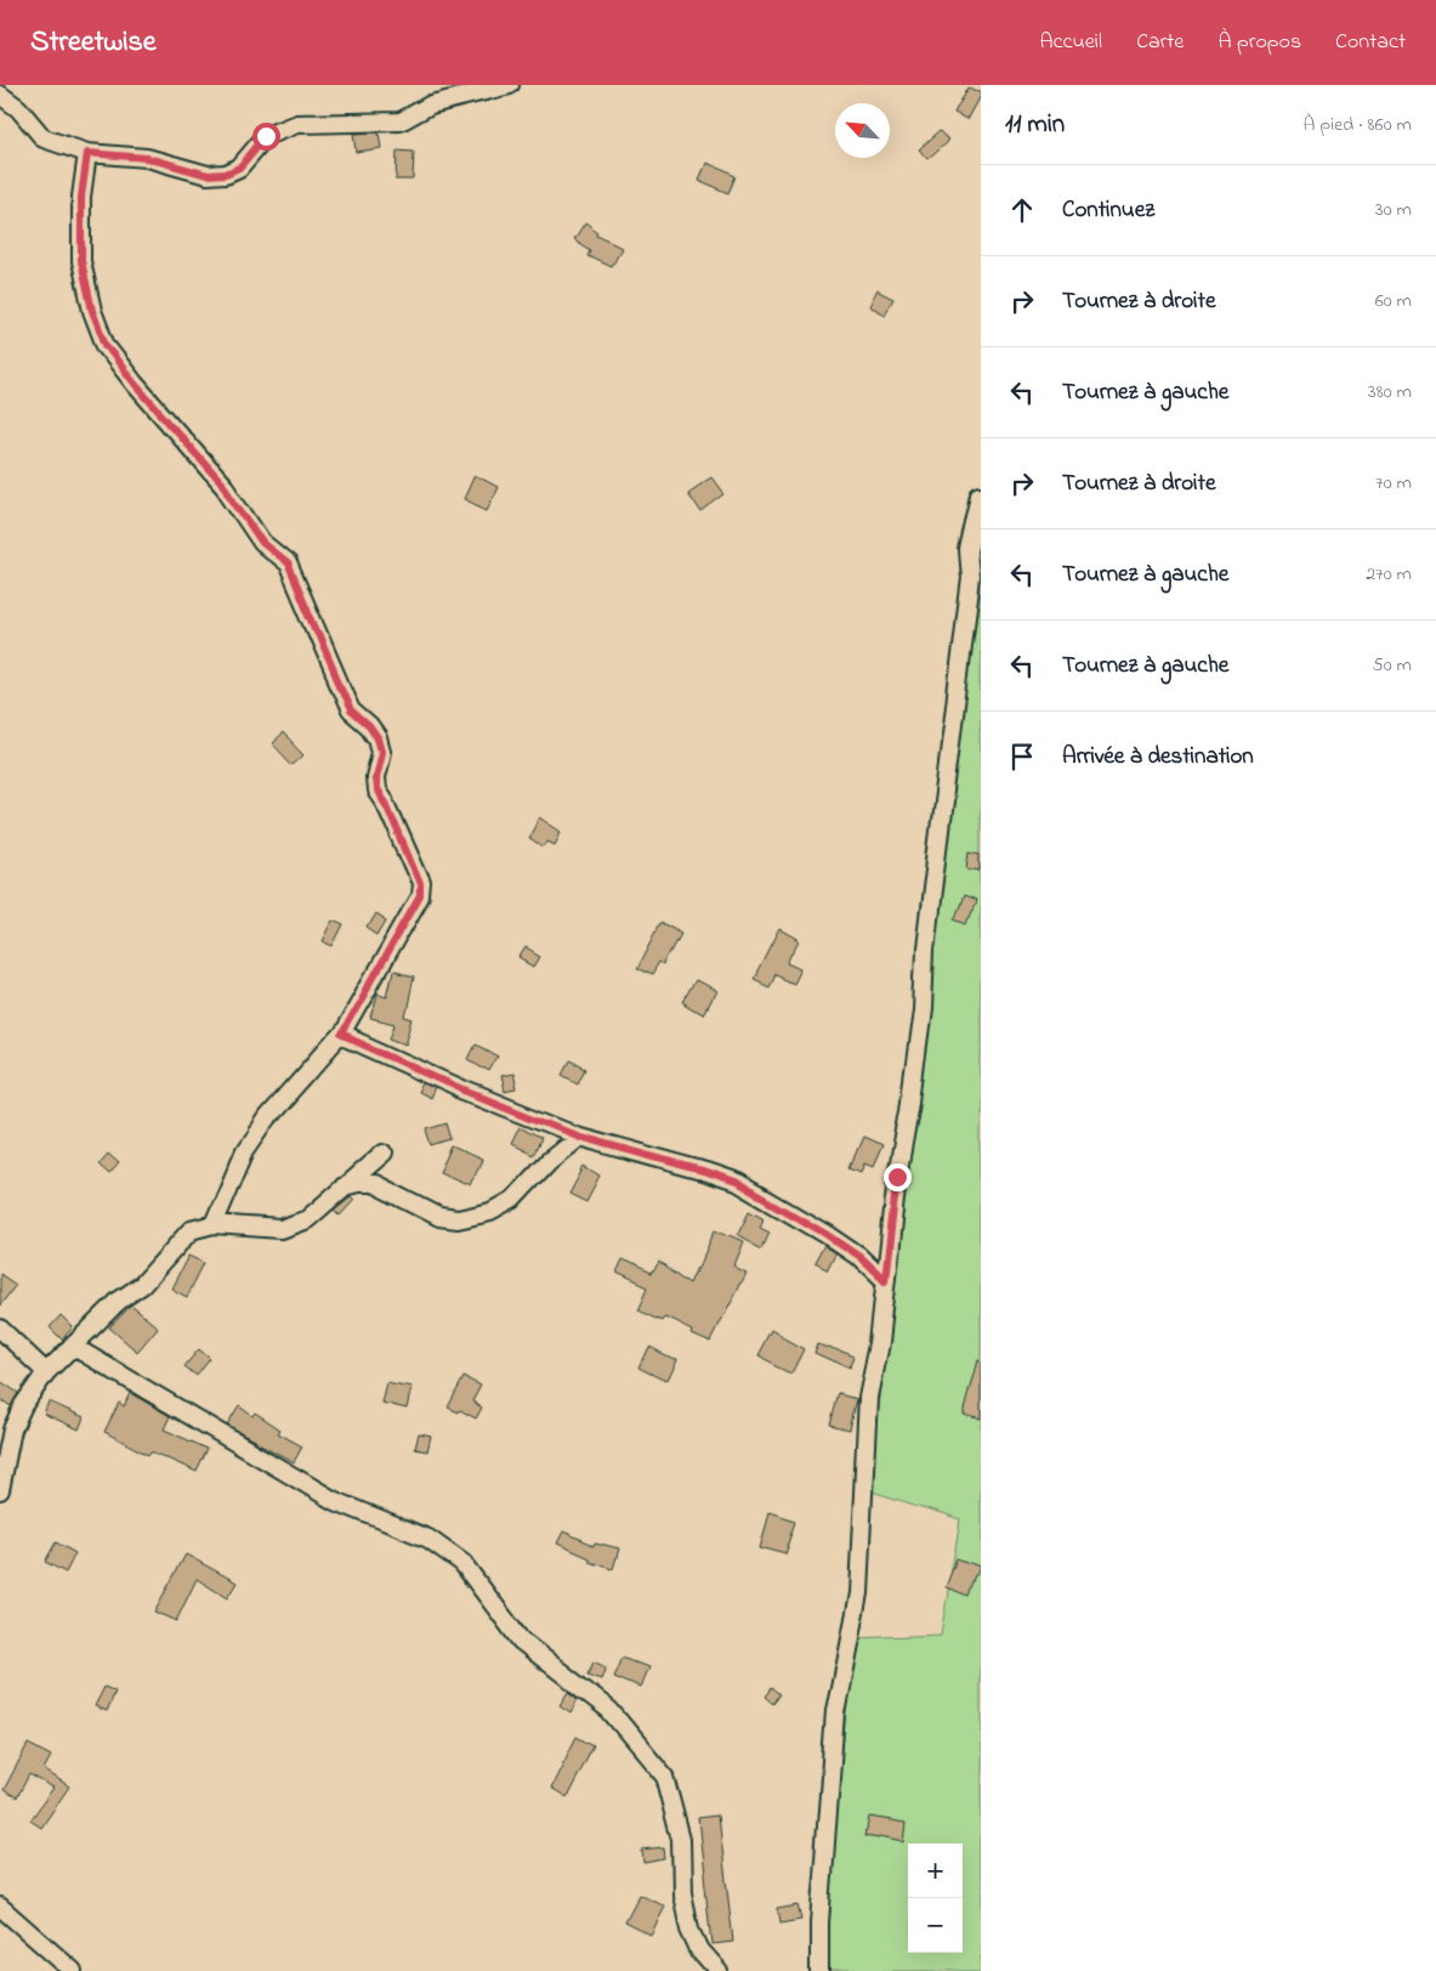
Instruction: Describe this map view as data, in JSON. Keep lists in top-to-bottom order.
{
  "north": "top left",
  "page": {
    "header": "Streetwise",
    "nav": [
      "Accueil",
      "Carte",
      "À propos",
      "Contact"
    ],
    "heading": ["11 min", "À pied · 860 m"],
    "list": [
      ["Continuez", "30 m"],
      ["Tournez à droite", "60 m"],
      ["Tournez à gauche", "380 m"],
      ["Tournez à droite", "70 m"],
      ["Tournez à gauche", "270 m"],
      ["Tournez à gauche", "50 m"],
      "Arrivée à destination"
    ],
    "map_buttons": ["+", "−"]
  }
}
